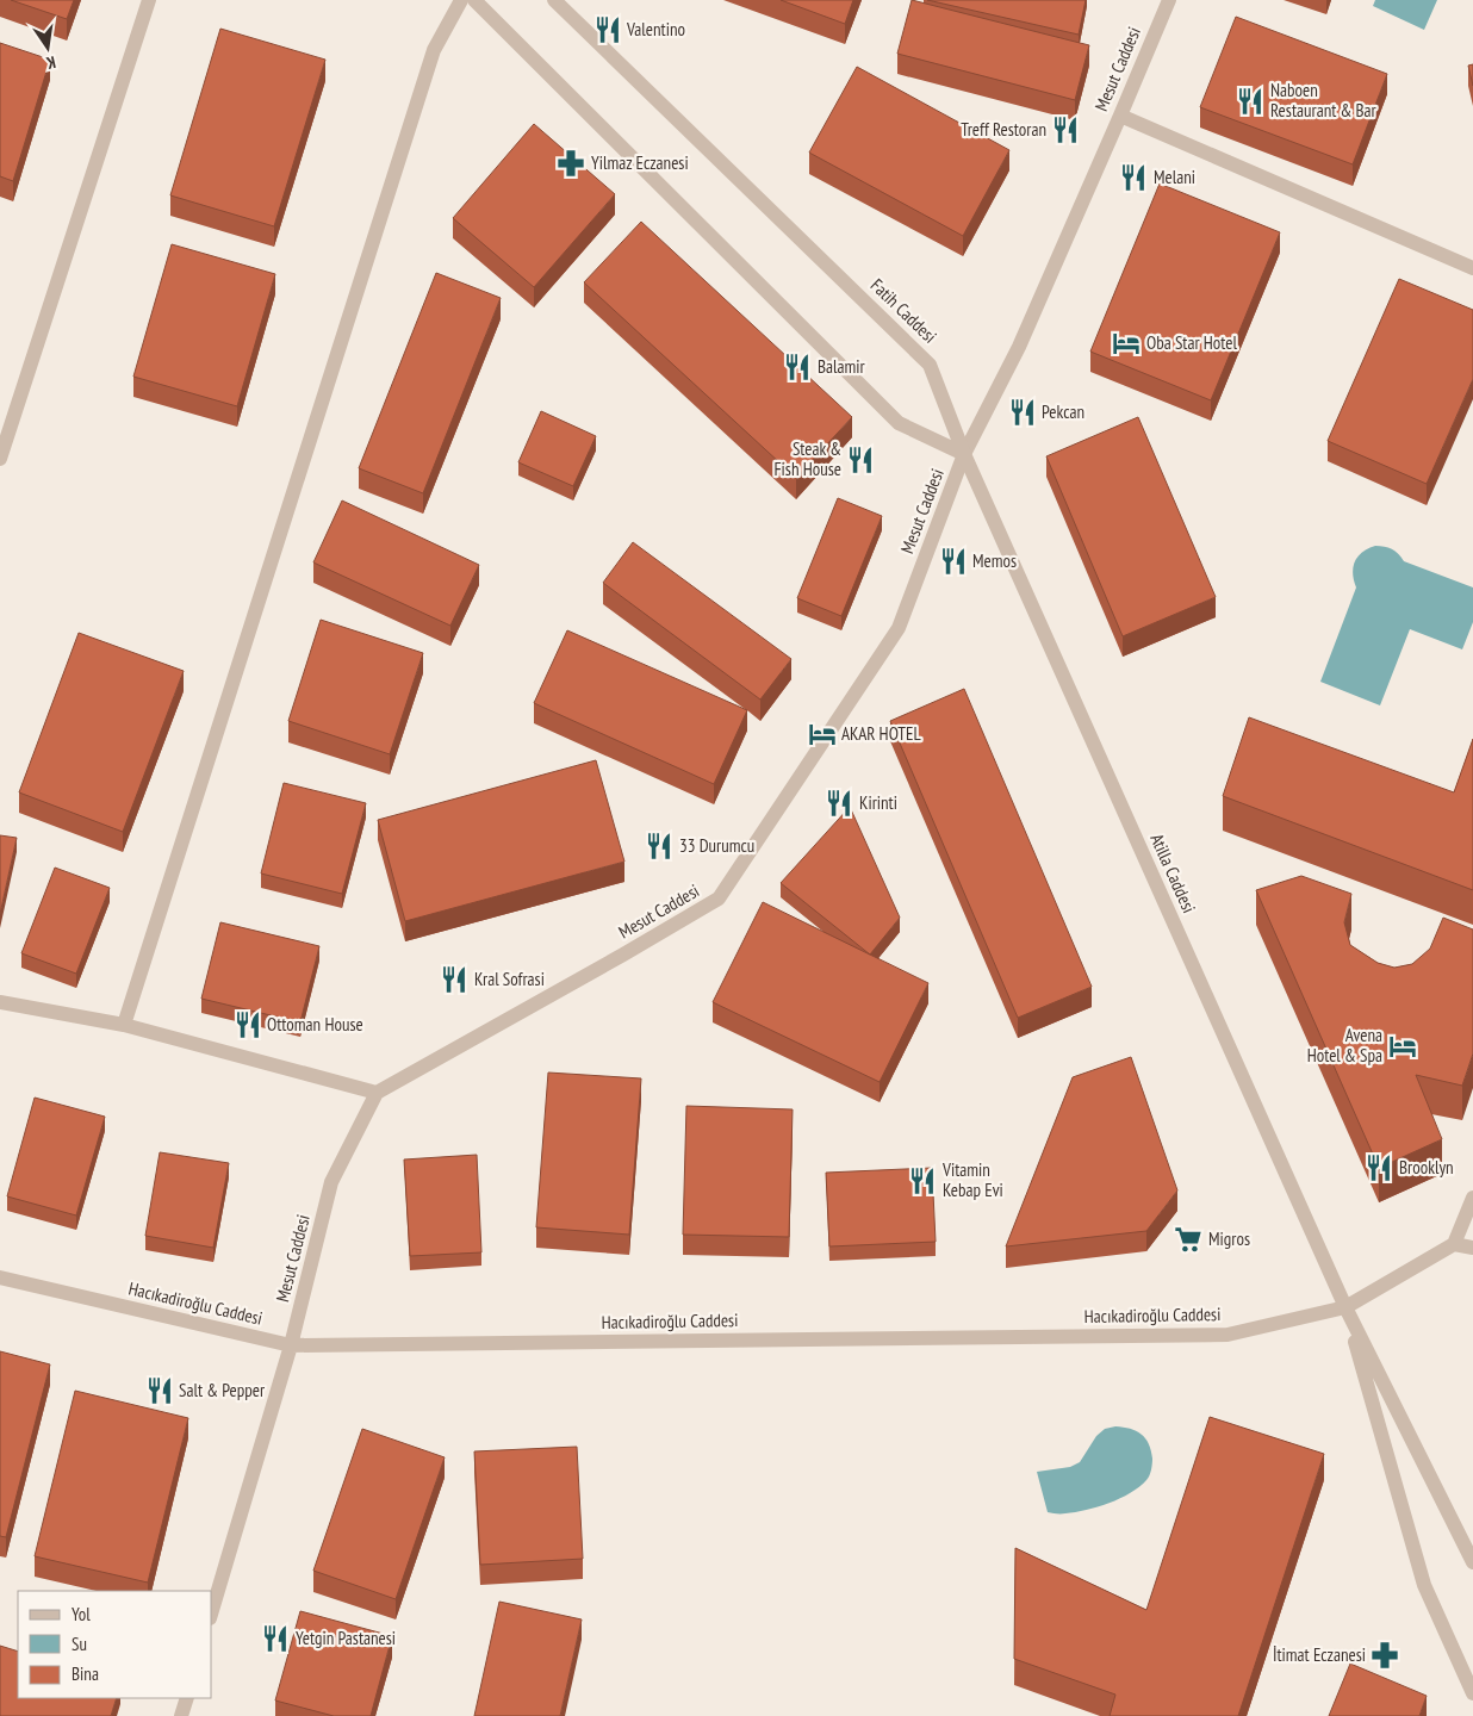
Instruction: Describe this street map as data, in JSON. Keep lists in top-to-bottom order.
{
  "streets": {
    "street": [
      "Mesut Caddesi",
      "Fatih Caddesi",
      "Atilla Caddesi",
      "Hacıkadiroğlu Caddesi"
    ]
  },
  "crossings": [
    ["Mesut Caddesi", "Fatih Caddesi"],
    ["Mesut Caddesi", "Atilla Caddesi"],
    ["Mesut Caddesi", "Hacıkadiroğlu Caddesi"],
    ["Fatih Caddesi", "Atilla Caddesi"],
    ["Atilla Caddesi", "Hacıkadiroğlu Caddesi"]
  ],
  "places": {
    "restaurant": [
      "Valentino",
      "Naboen Restaurant & Bar",
      "Treff Restoran",
      "Melani",
      "Balamir",
      "Pekcan",
      "Steak & Fish House",
      "Memos",
      "Kirinti",
      "33 Durumcu",
      "Kral Sofrasi",
      "Ottoman House",
      "Brooklyn",
      "Vitamin Kebap Evi",
      "Salt & Pepper",
      "Yetgin Pastanesi"
    ],
    "pharmacy": ["Yilmaz Eczanesi", "İtimat Eczanesi"],
    "hotel": ["Oba Star Hotel", "AKAR HOTEL", "Avena Hotel & Spa"],
    "supermarket": ["Migros"]
  },
  "legend": ["Yol", "Su", "Bina"],
  "north": "bottom"
}
